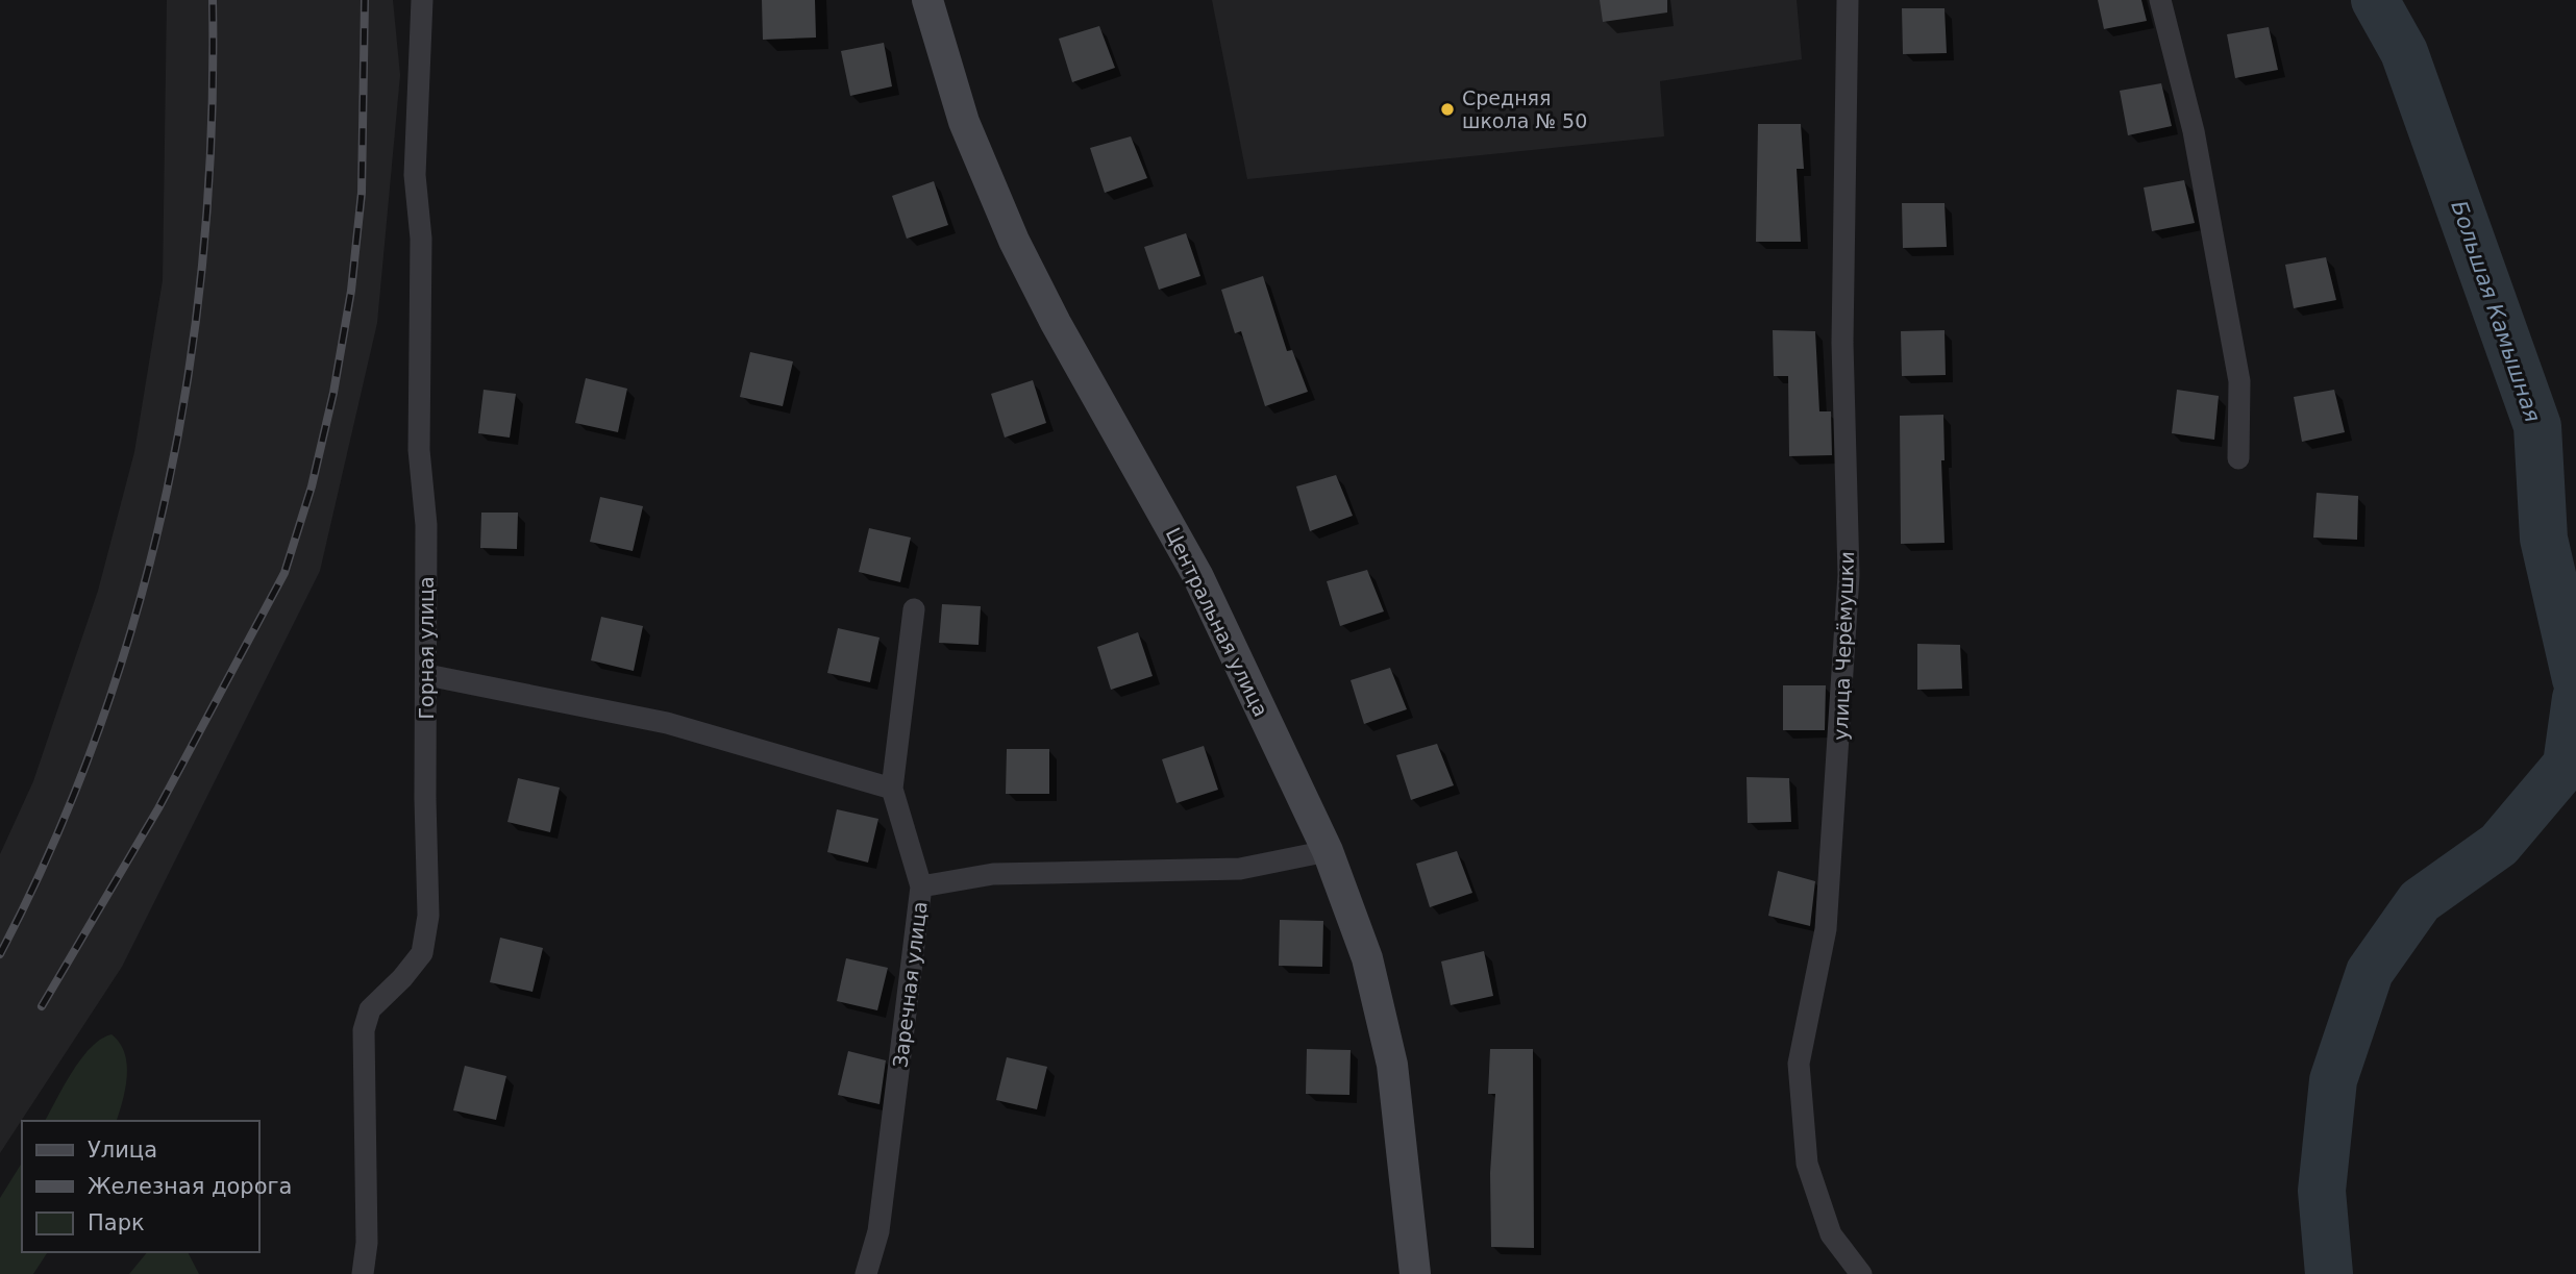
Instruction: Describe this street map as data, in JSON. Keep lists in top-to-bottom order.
{
  "streets": {
    "street": [
      "Центральная улица",
      "улица Черёмушки",
      "Горная улица",
      "Заречная улица"
    ]
  },
  "water": ["Большая Камышная"],
  "places": ["Средняя школа № 50"],
  "legend": ["Улица", "Железная дорога", "Парк"]
}
